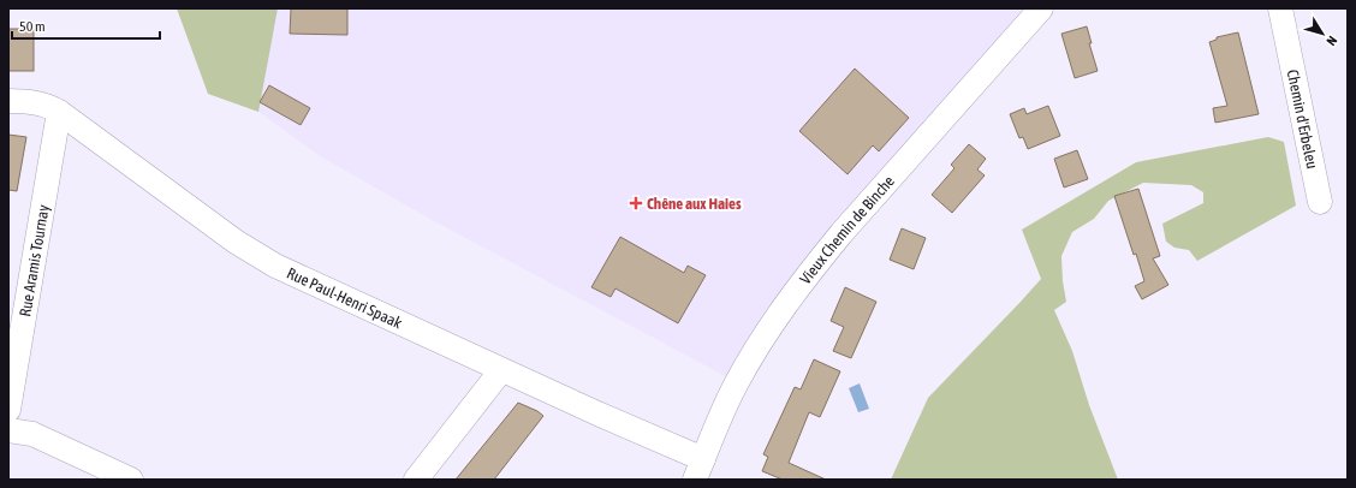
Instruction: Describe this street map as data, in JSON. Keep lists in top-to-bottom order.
{
  "streets": {
    "street": [
      "Chemin d'Erbeleu",
      "Vieux Chemin de Binche",
      "Rue Aramis Tournay",
      "Rue Paul-Henri Spaak"
    ]
  },
  "crossings": [
    ["Vieux Chemin de Binche", "Rue Paul-Henri Spaak"],
    ["Rue Aramis Tournay", "Rue Paul-Henri Spaak"]
  ],
  "places": {
    "health": ["Chêne aux Haies"]
  },
  "scale_bar": "50 m",
  "north": "bottom right"
}
